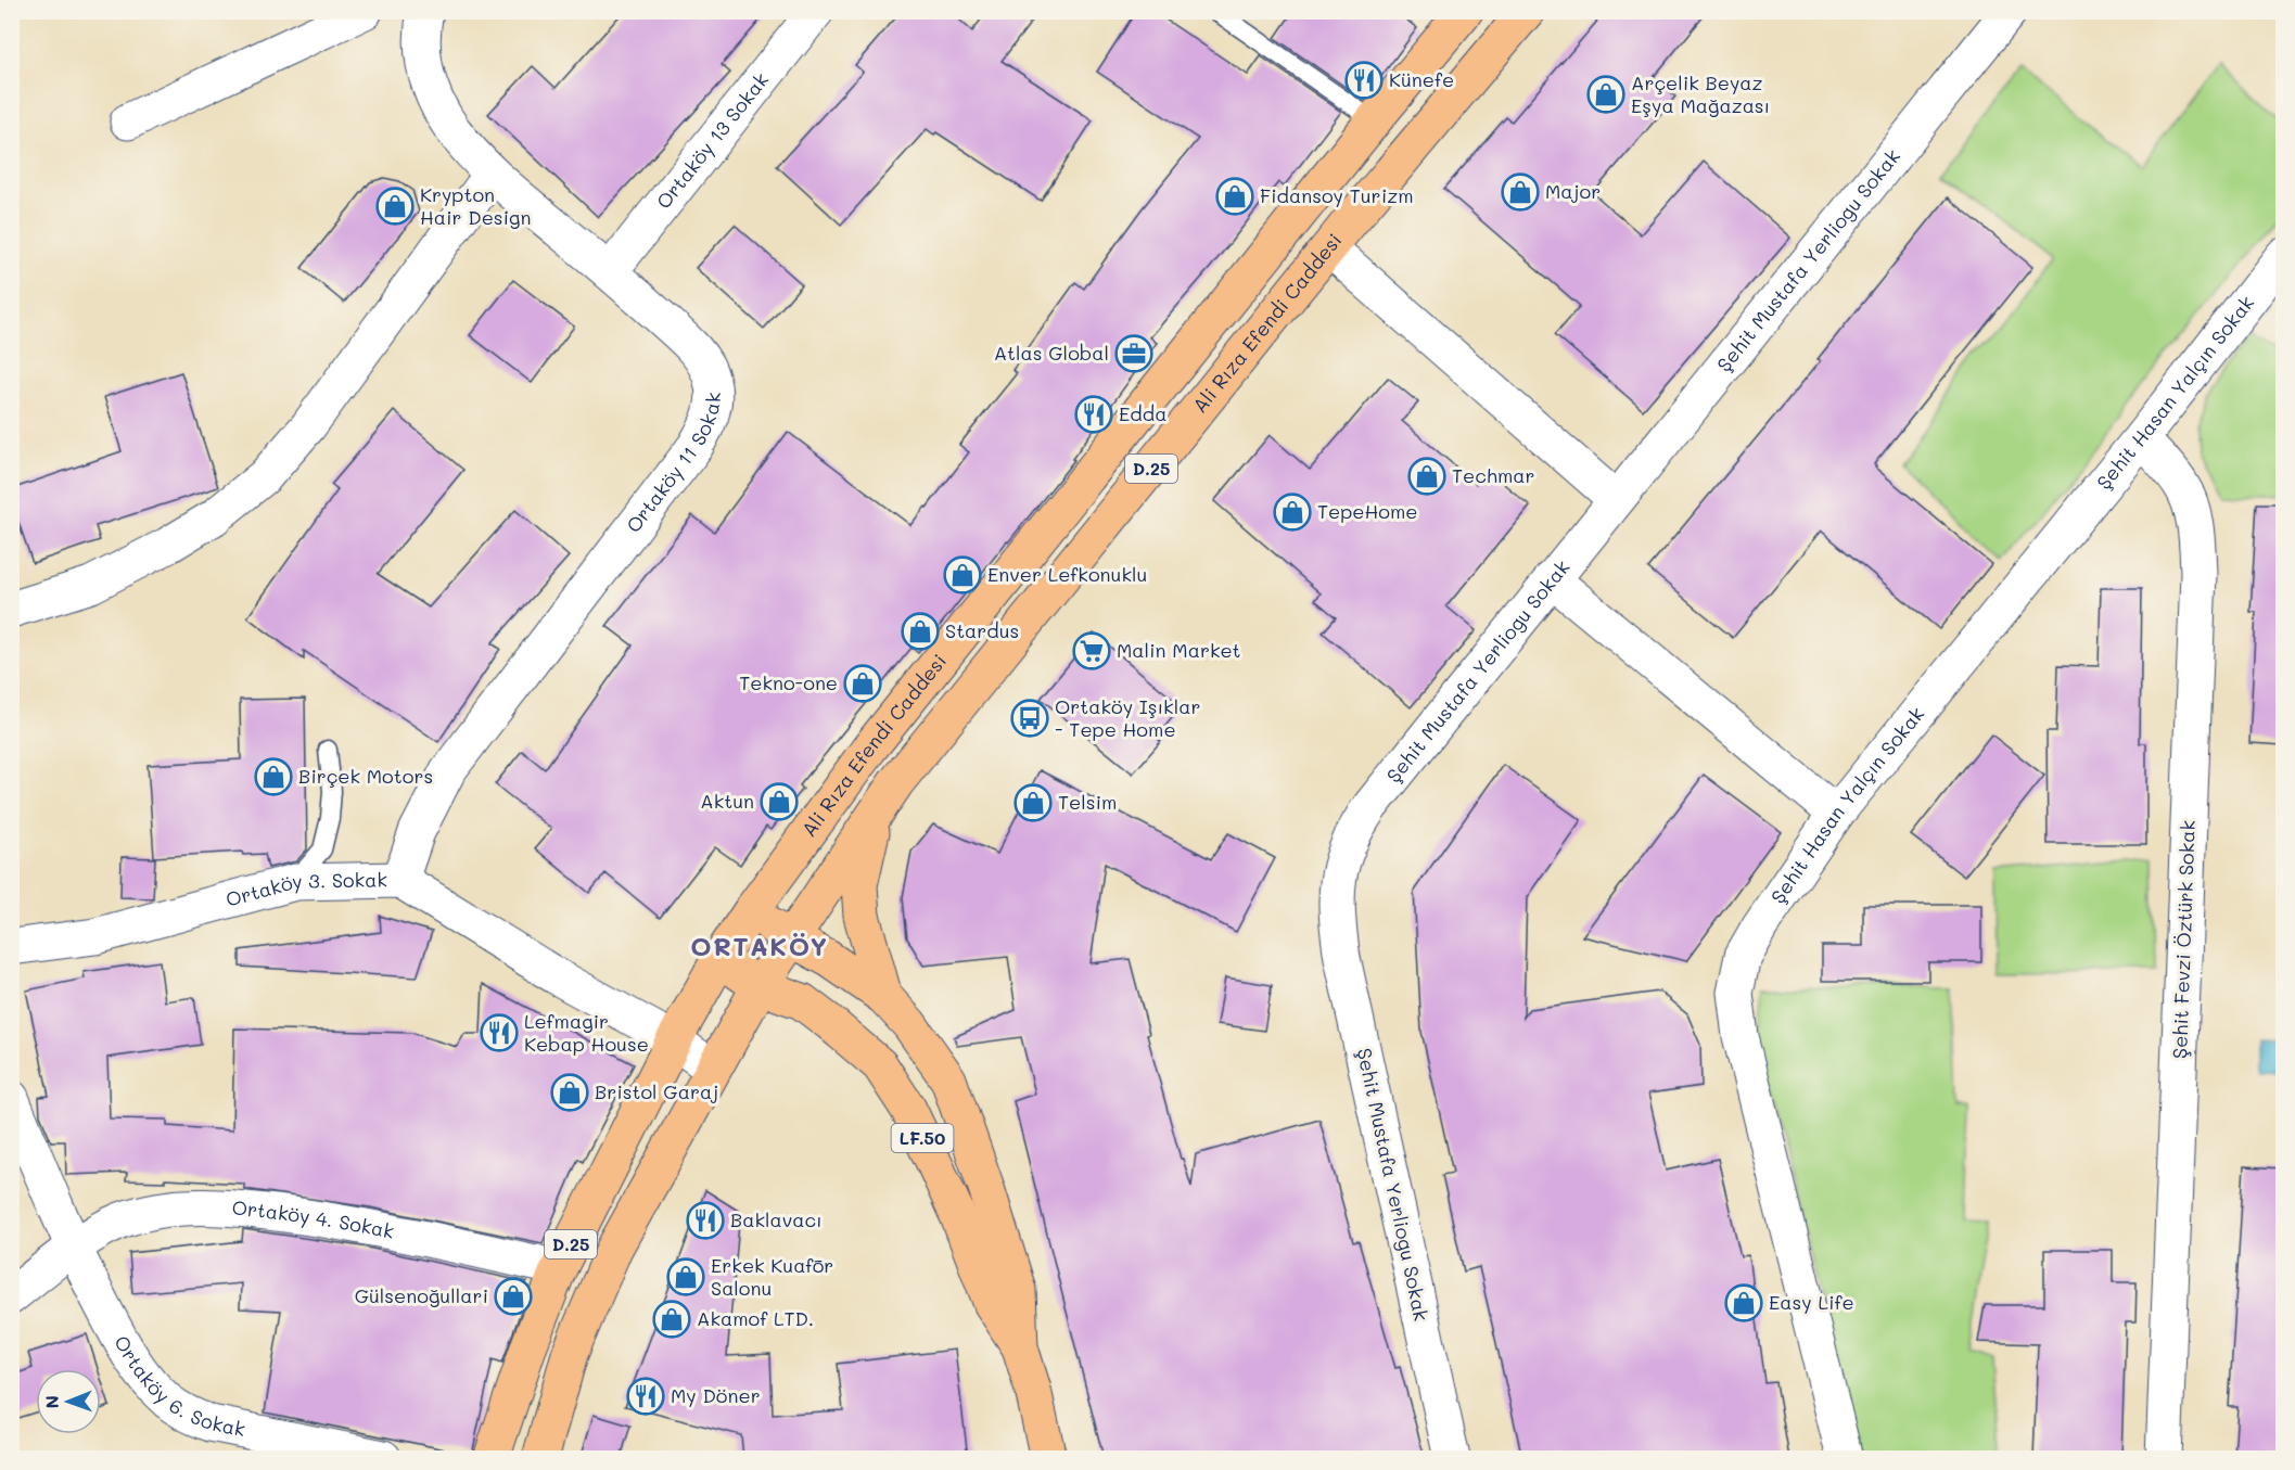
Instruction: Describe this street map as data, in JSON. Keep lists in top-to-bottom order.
{
  "streets": {
    "main road": ["Ali Rıza Efendi Caddesi", "D.25", "LF.50"],
    "street": [
      "Ortaköy 13 Sokak",
      "Şehit Mustafa Yerliogu Sokak",
      "Şehit Hasan Yalçın Sokak",
      "Ortaköy 11 Sokak",
      "Ortaköy 3. Sokak",
      "Şehit Fevzi Öztürk Sokak",
      "Ortaköy 4. Sokak",
      "Ortaköy 6. Sokak"
    ]
  },
  "crossings": [
    ["Ortaköy 13 Sokak", "Ortaköy 11 Sokak"],
    ["Ali Rıza Efendi Caddesi", "D.25"],
    ["Ali Rıza Efendi Caddesi", "Ortaköy 3. Sokak"],
    ["Ali Rıza Efendi Caddesi", "LF.50"],
    ["Şehit Hasan Yalçın Sokak", "Şehit Fevzi Öztürk Sokak"],
    ["Ortaköy 11 Sokak", "Ortaköy 3. Sokak"],
    ["D.25", "Ortaköy 3. Sokak"],
    ["D.25", "LF.50"],
    ["D.25", "Ortaköy 4. Sokak"],
    ["Ortaköy 4. Sokak", "Ortaköy 6. Sokak"]
  ],
  "districts": ["ORTAKÖY"],
  "places": {
    "restaurant": [
      "Künefe",
      "Edda",
      "Lefmagir Kebap House",
      "Baklavacı",
      "My Döner"
    ],
    "shop": [
      "Arçelik Beyaz Eşya Mağazası",
      "Major",
      "Fidansoy Turizm",
      "Krypton Hair Design",
      "Techmar",
      "TepeHome",
      "Enver Lefkonuklu",
      "Stardus",
      "Tekno-one",
      "Birçek Motors",
      "Aktun",
      "Telsim",
      "Bristol Garaj",
      "Erkek Kuafōr Salonu",
      "Gülsenoğullari",
      "Easy Life",
      "Akamof LTD."
    ],
    "office": ["Atlas Global"],
    "supermarket": ["Malin Market"],
    "bus stop": ["Ortaköy Işıklar - Tepe Home"]
  },
  "north": "left"
}
